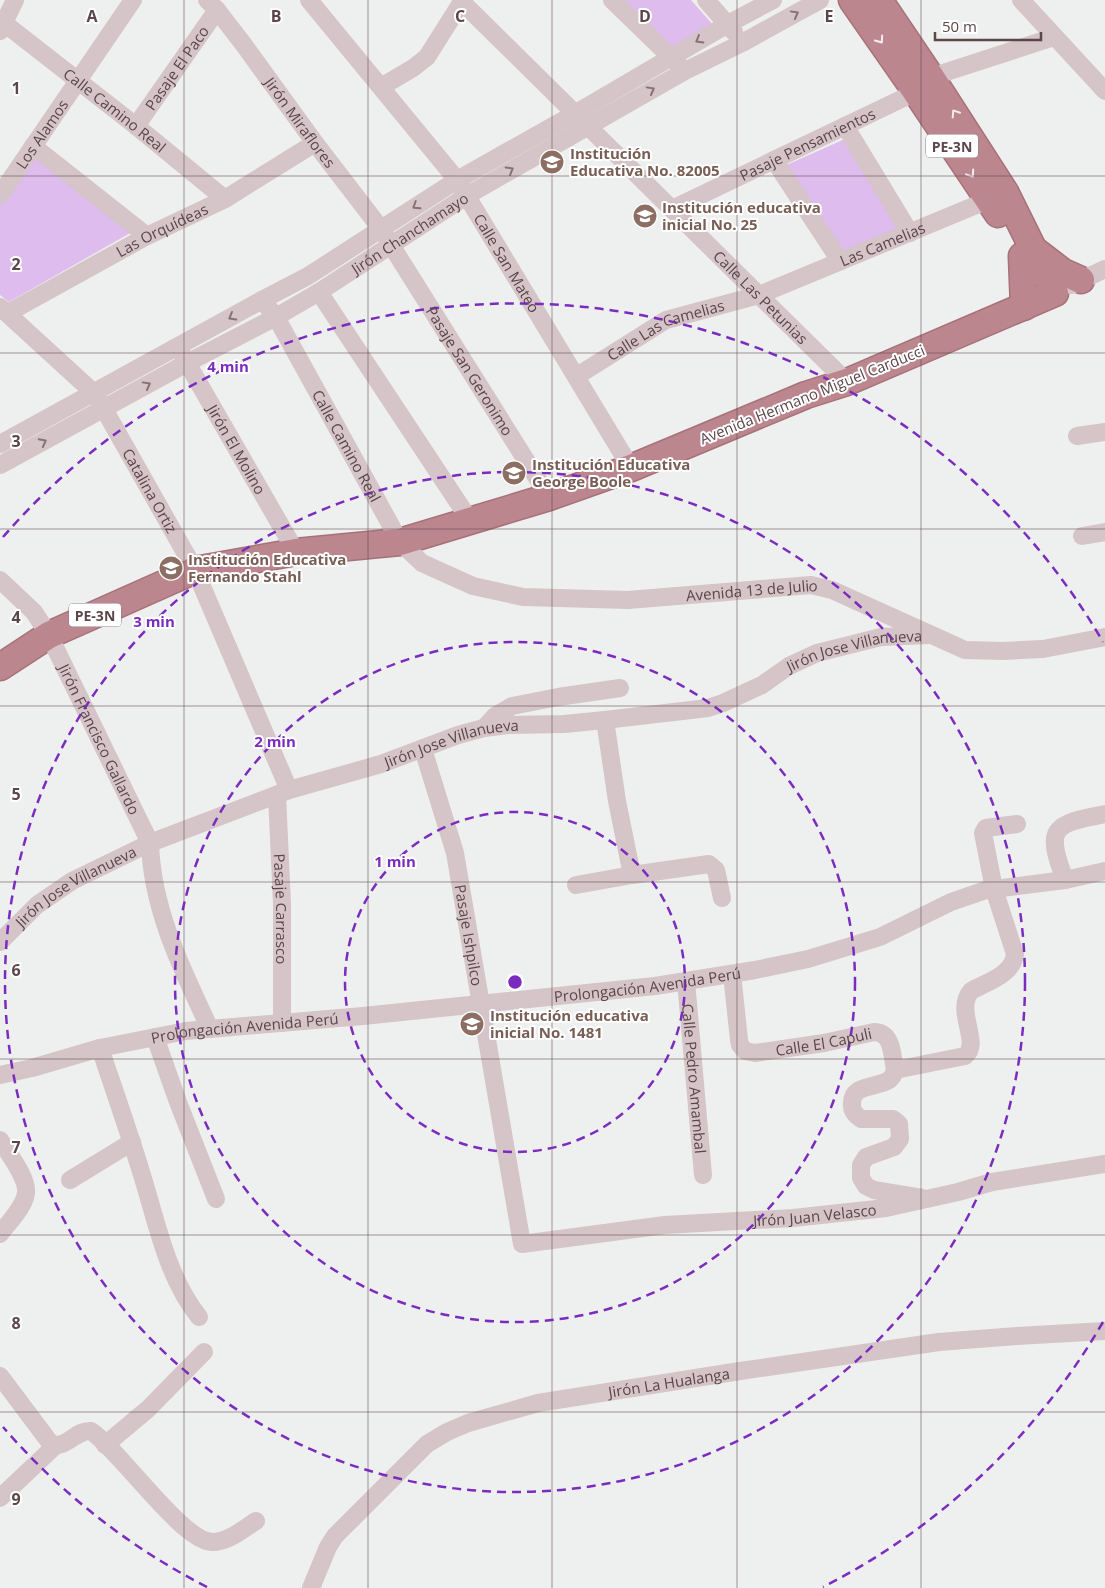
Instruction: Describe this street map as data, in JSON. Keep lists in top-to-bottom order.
{
  "streets": {
    "highway": ["PE-3N", "Avenida Hermano Miguel Carducci"],
    "street": [
      "Pasaje El Paco",
      "Calle Camino Real",
      "Jirón Miraflores",
      "Los Alamos",
      "Pasaje Pensamientos",
      "Las Orquídeas",
      "Jirón Chanchamayo",
      "Las Camelias",
      "Calle San Mateo",
      "Calle Las Petunias",
      "Calle Las Camelias",
      "Pasaje San Geronimo",
      "Jirón El Molino",
      "Catalina Ortiz",
      "Avenida 13 de Julio",
      "Jirón Jose Villanueva",
      "Jirón Francisco Gallardo",
      "Pasaje Carrasco",
      "Pasaje Ishpilco",
      "Prolongación Avenida Perú",
      "Calle El Capuli",
      "Calle Pedro Amambal",
      "Jirón Juan Velasco",
      "Jirón La Hualanga"
    ]
  },
  "crossings": [
    ["Pasaje El Paco", "Calle Camino Real"],
    ["Pasaje El Paco", "Jirón Miraflores"],
    ["Calle Camino Real", "Los Alamos"],
    ["Calle Camino Real", "Las Orquídeas"],
    ["Calle Camino Real", "Jirón Chanchamayo"],
    ["Calle Camino Real", "Avenida Hermano Miguel Carducci"],
    ["Calle Camino Real", "Avenida 13 de Julio"],
    ["Jirón Miraflores", "Las Orquídeas"],
    ["Jirón Miraflores", "Jirón Chanchamayo"],
    ["Jirón Miraflores", "Pasaje San Geronimo"],
    ["Pasaje Pensamientos", "PE-3N"],
    ["Pasaje Pensamientos", "Calle Las Petunias"],
    ["PE-3N", "Las Camelias"],
    ["PE-3N", "Avenida Hermano Miguel Carducci"],
    ["Las Orquídeas", "Catalina Ortiz"],
    ["Jirón Chanchamayo", "Calle San Mateo"],
    ["Jirón Chanchamayo", "Calle Las Petunias"],
    ["Jirón Chanchamayo", "Pasaje San Geronimo"],
    ["Jirón Chanchamayo", "Jirón El Molino"],
    ["Jirón Chanchamayo", "Catalina Ortiz"],
    ["Las Camelias", "Calle Las Petunias"],
    ["Las Camelias", "Calle Las Camelias"],
    ["Calle San Mateo", "Calle Las Camelias"],
    ["Calle San Mateo", "Avenida Hermano Miguel Carducci"],
    ["Calle Las Petunias", "Calle Las Camelias"],
    ["Calle Las Petunias", "Avenida Hermano Miguel Carducci"],
    ["Pasaje San Geronimo", "Avenida Hermano Miguel Carducci"],
    ["Avenida Hermano Miguel Carducci", "Jirón El Molino"],
    ["Avenida Hermano Miguel Carducci", "Catalina Ortiz"],
    ["Avenida Hermano Miguel Carducci", "Avenida 13 de Julio"],
    ["Avenida Hermano Miguel Carducci", "Jirón Francisco Gallardo"],
    ["Catalina Ortiz", "Jirón Jose Villanueva"],
    ["Catalina Ortiz", "Pasaje Carrasco"],
    ["Avenida 13 de Julio", "Jirón Jose Villanueva"],
    ["Jirón Jose Villanueva", "Jirón Francisco Gallardo"],
    ["Jirón Jose Villanueva", "Pasaje Carrasco"],
    ["Jirón Jose Villanueva", "Pasaje Ishpilco"],
    ["Pasaje Carrasco", "Prolongación Avenida Perú"],
    ["Pasaje Ishpilco", "Prolongación Avenida Perú"],
    ["Pasaje Ishpilco", "Jirón Juan Velasco"],
    ["Prolongación Avenida Perú", "Calle El Capuli"],
    ["Prolongación Avenida Perú", "Calle Pedro Amambal"]
  ],
  "places": {
    "school or university": [
      "Institución Educativa No. 82005",
      "Institución educativa inicial No. 25",
      "Institución Educativa George Boole",
      "Institución Educativa Fernando Stahl",
      "Institución educativa inicial No. 1481"
    ]
  },
  "scale_bar": "50 m",
  "grid": {
    "columns": [
      "A",
      "B",
      "C",
      "D",
      "E"
    ],
    "rows": [
      "1",
      "2",
      "3",
      "4",
      "5",
      "6",
      "7",
      "8",
      "9"
    ]
  },
  "rings": [
    "4 min",
    "3 min",
    "2 min",
    "1 min"
  ]
}
